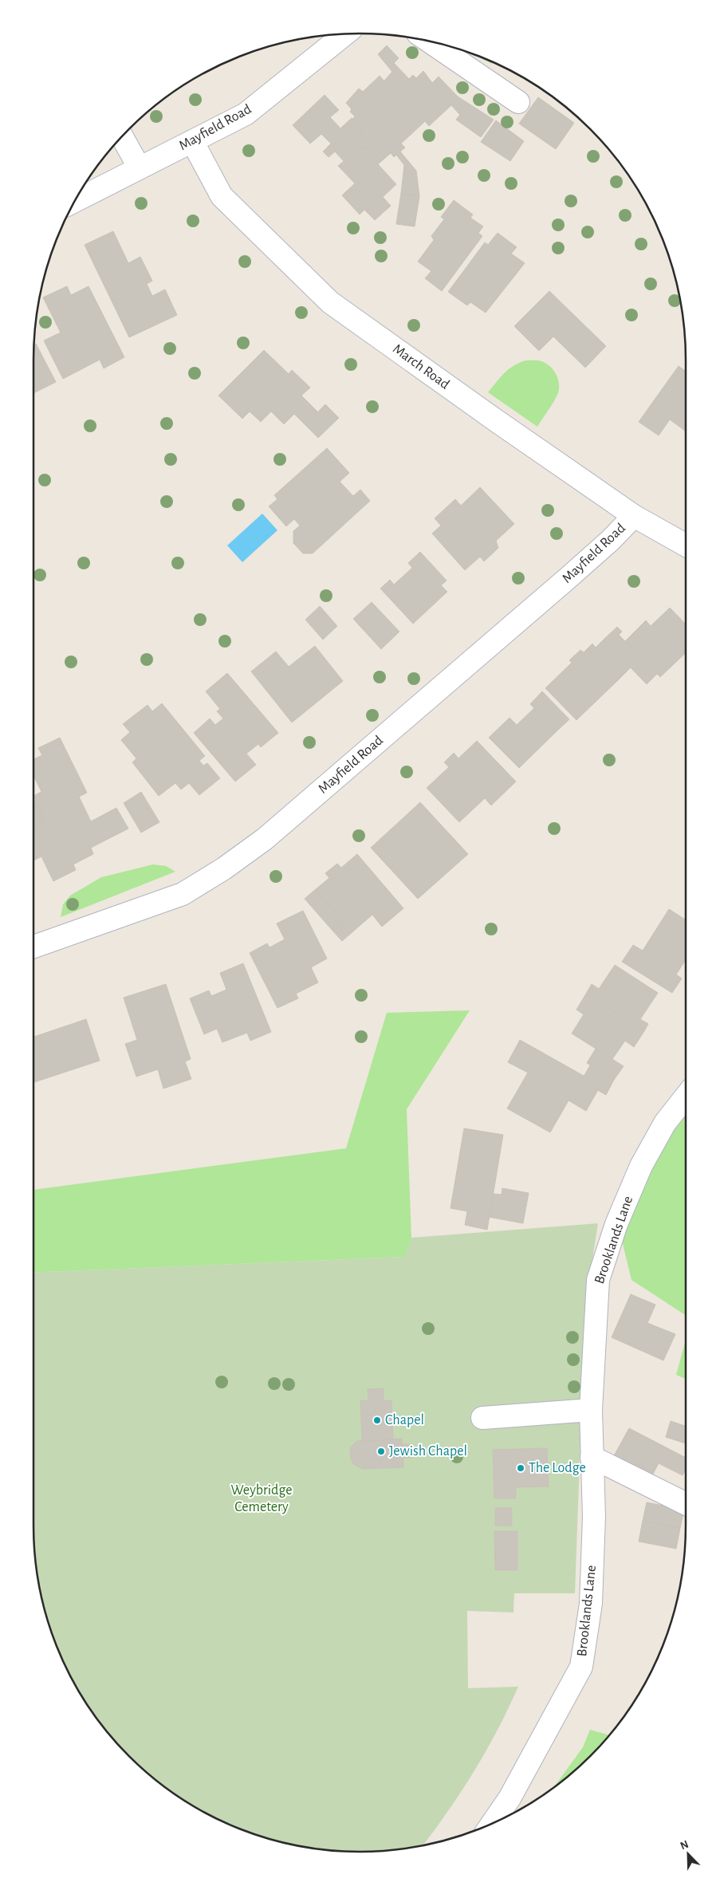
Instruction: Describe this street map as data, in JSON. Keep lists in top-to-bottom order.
{
  "streets": {
    "street": ["Mayfield Road", "March Road", "Brooklands Lane"]
  },
  "crossings": [
    ["Mayfield Road", "March Road"]
  ],
  "parks": ["Weybridge Cemetery"],
  "places": ["Chapel", "Jewish Chapel", "The Lodge"],
  "north": "top left"
}
